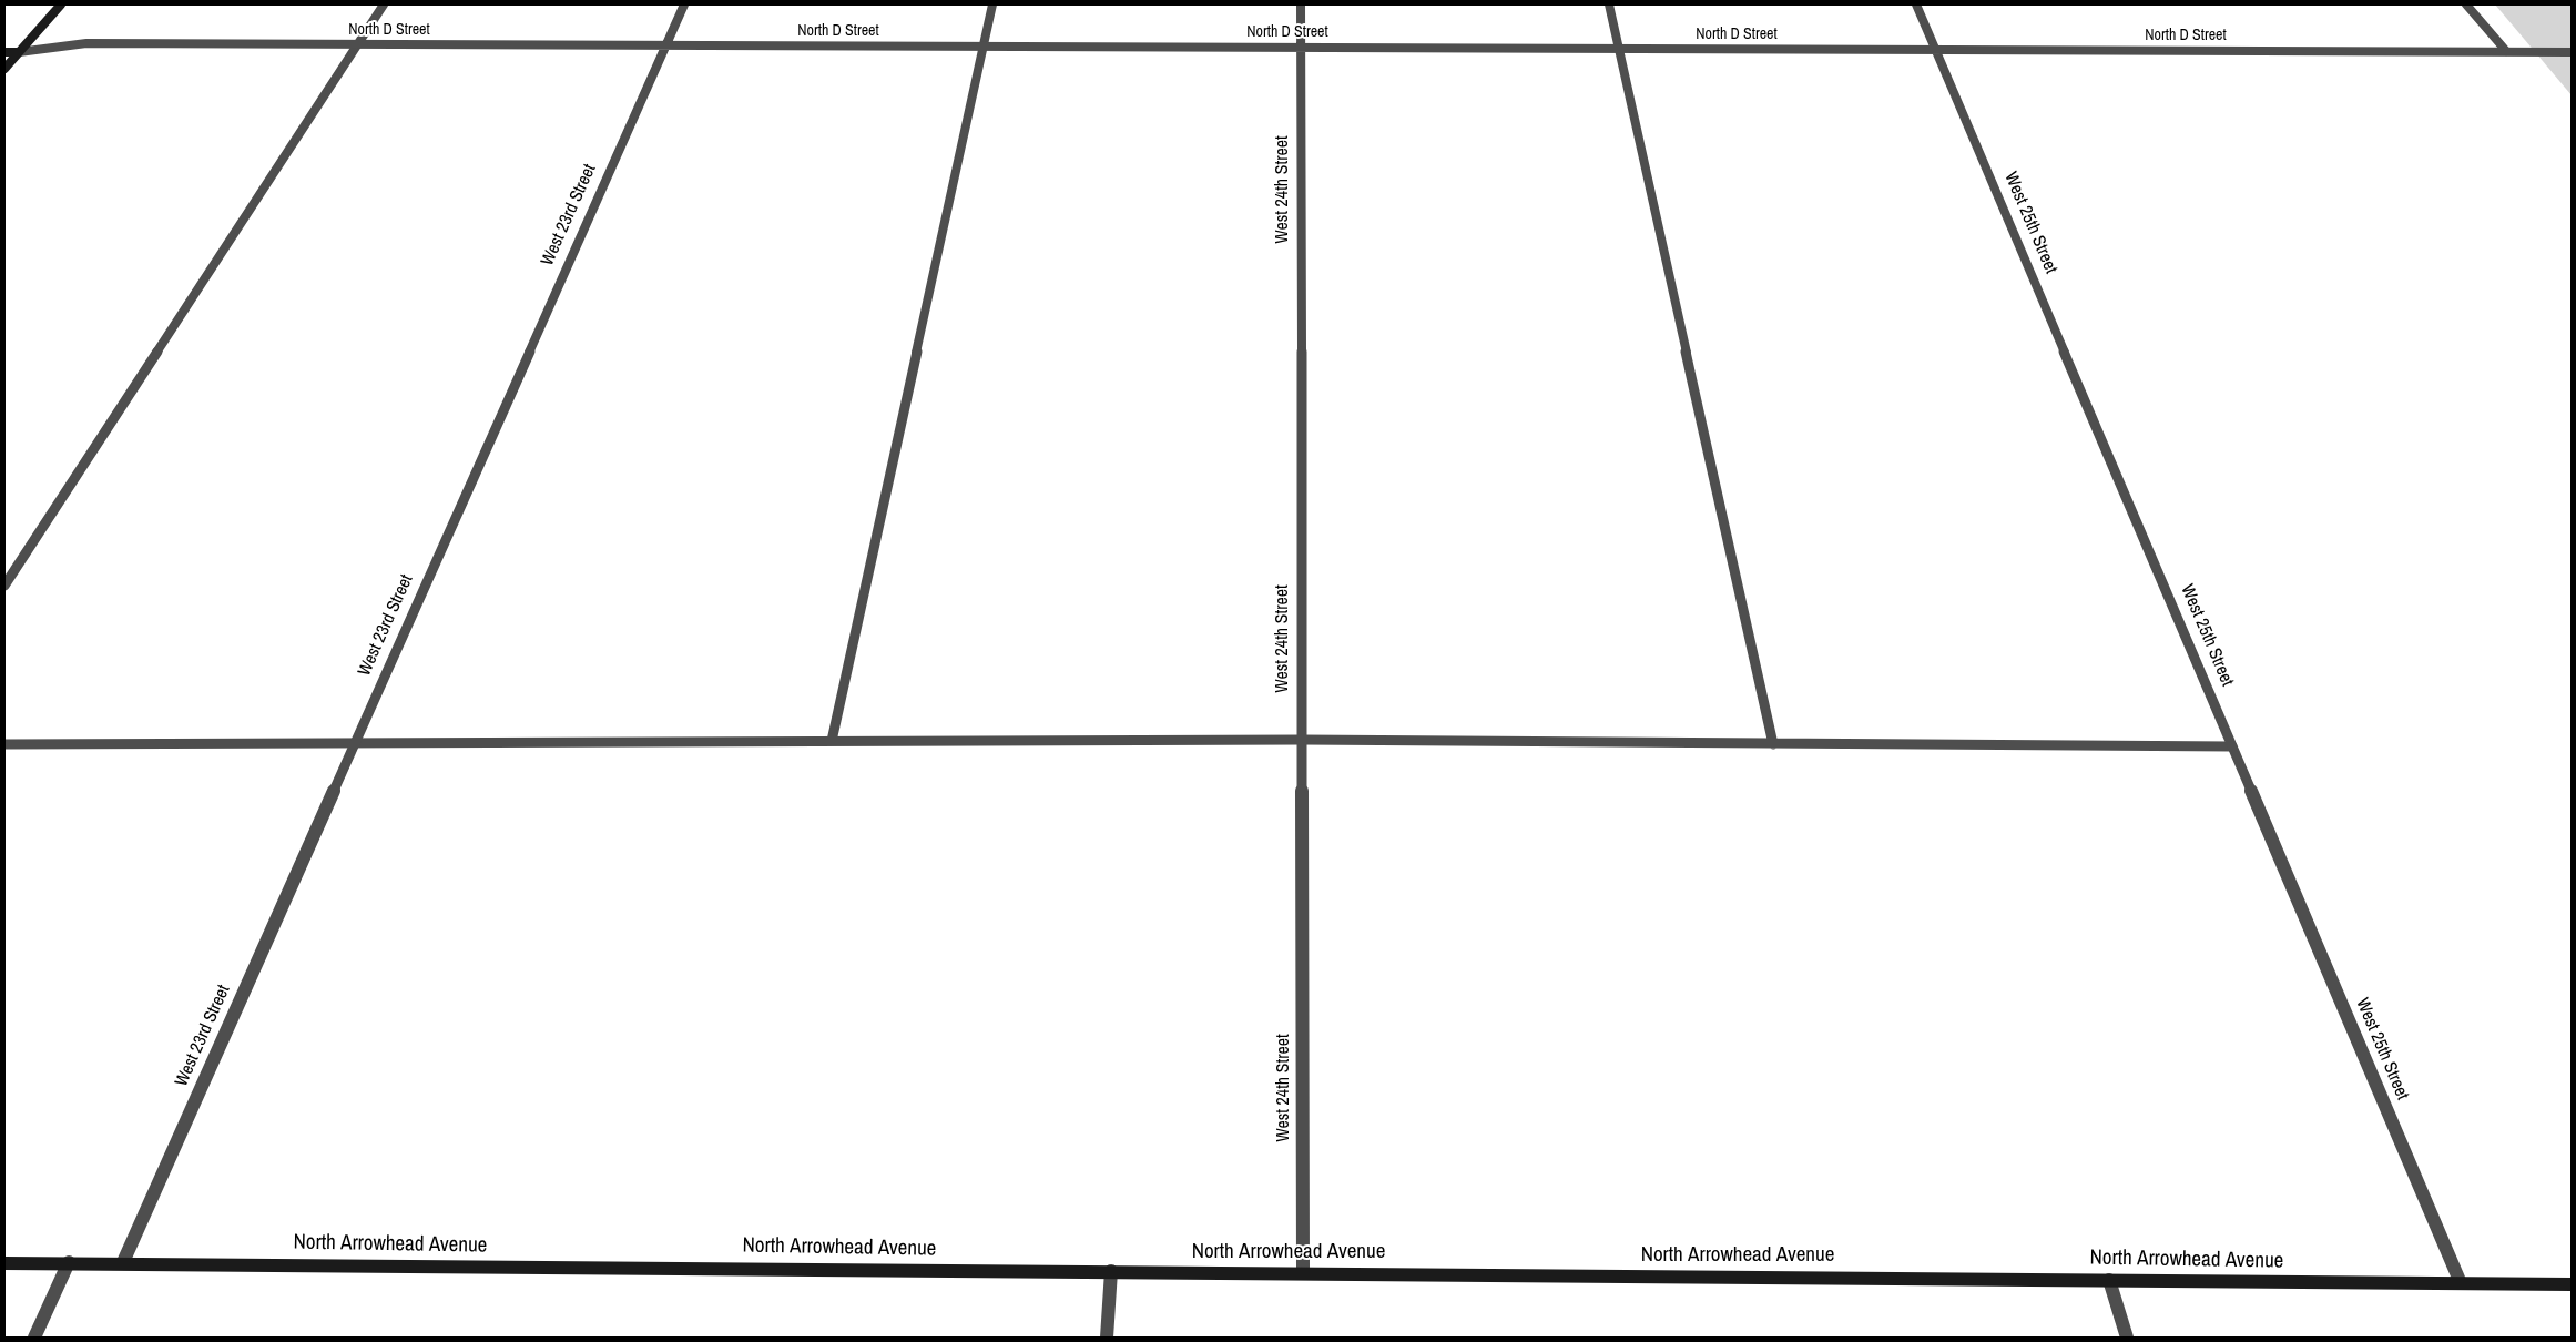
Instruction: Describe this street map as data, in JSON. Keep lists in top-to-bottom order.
{
  "streets": {
    "street": [
      "North D Street",
      "West 24th Street",
      "West 23rd Street",
      "West 25th Street",
      "North Arrowhead Avenue"
    ]
  },
  "crossings": [
    ["North D Street", "West 24th Street"],
    ["North D Street", "West 23rd Street"],
    ["North D Street", "West 25th Street"],
    ["West 24th Street", "North Arrowhead Avenue"],
    ["West 23rd Street", "North Arrowhead Avenue"],
    ["West 25th Street", "North Arrowhead Avenue"]
  ]
}
